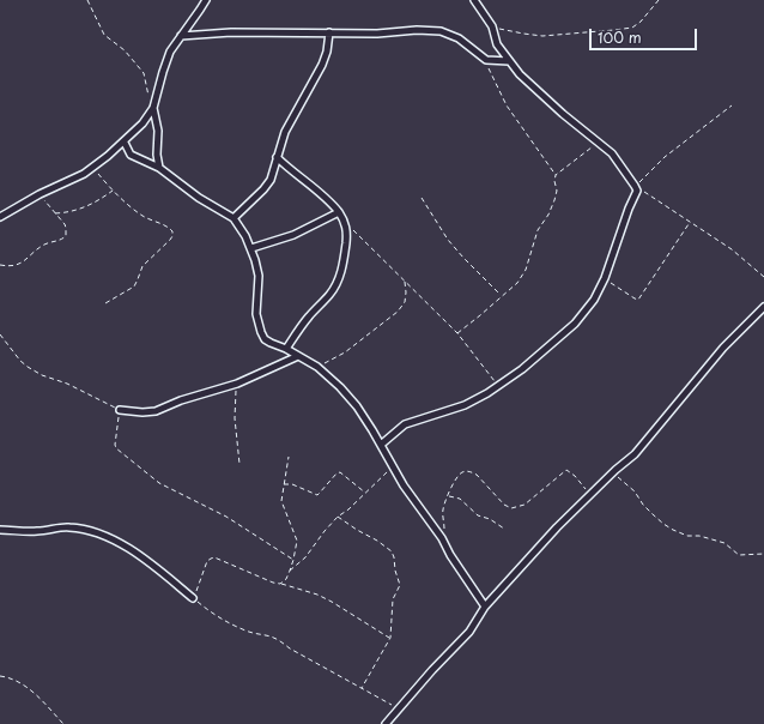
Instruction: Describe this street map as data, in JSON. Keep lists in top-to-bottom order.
{
  "scale_bar": "100 m"
}
